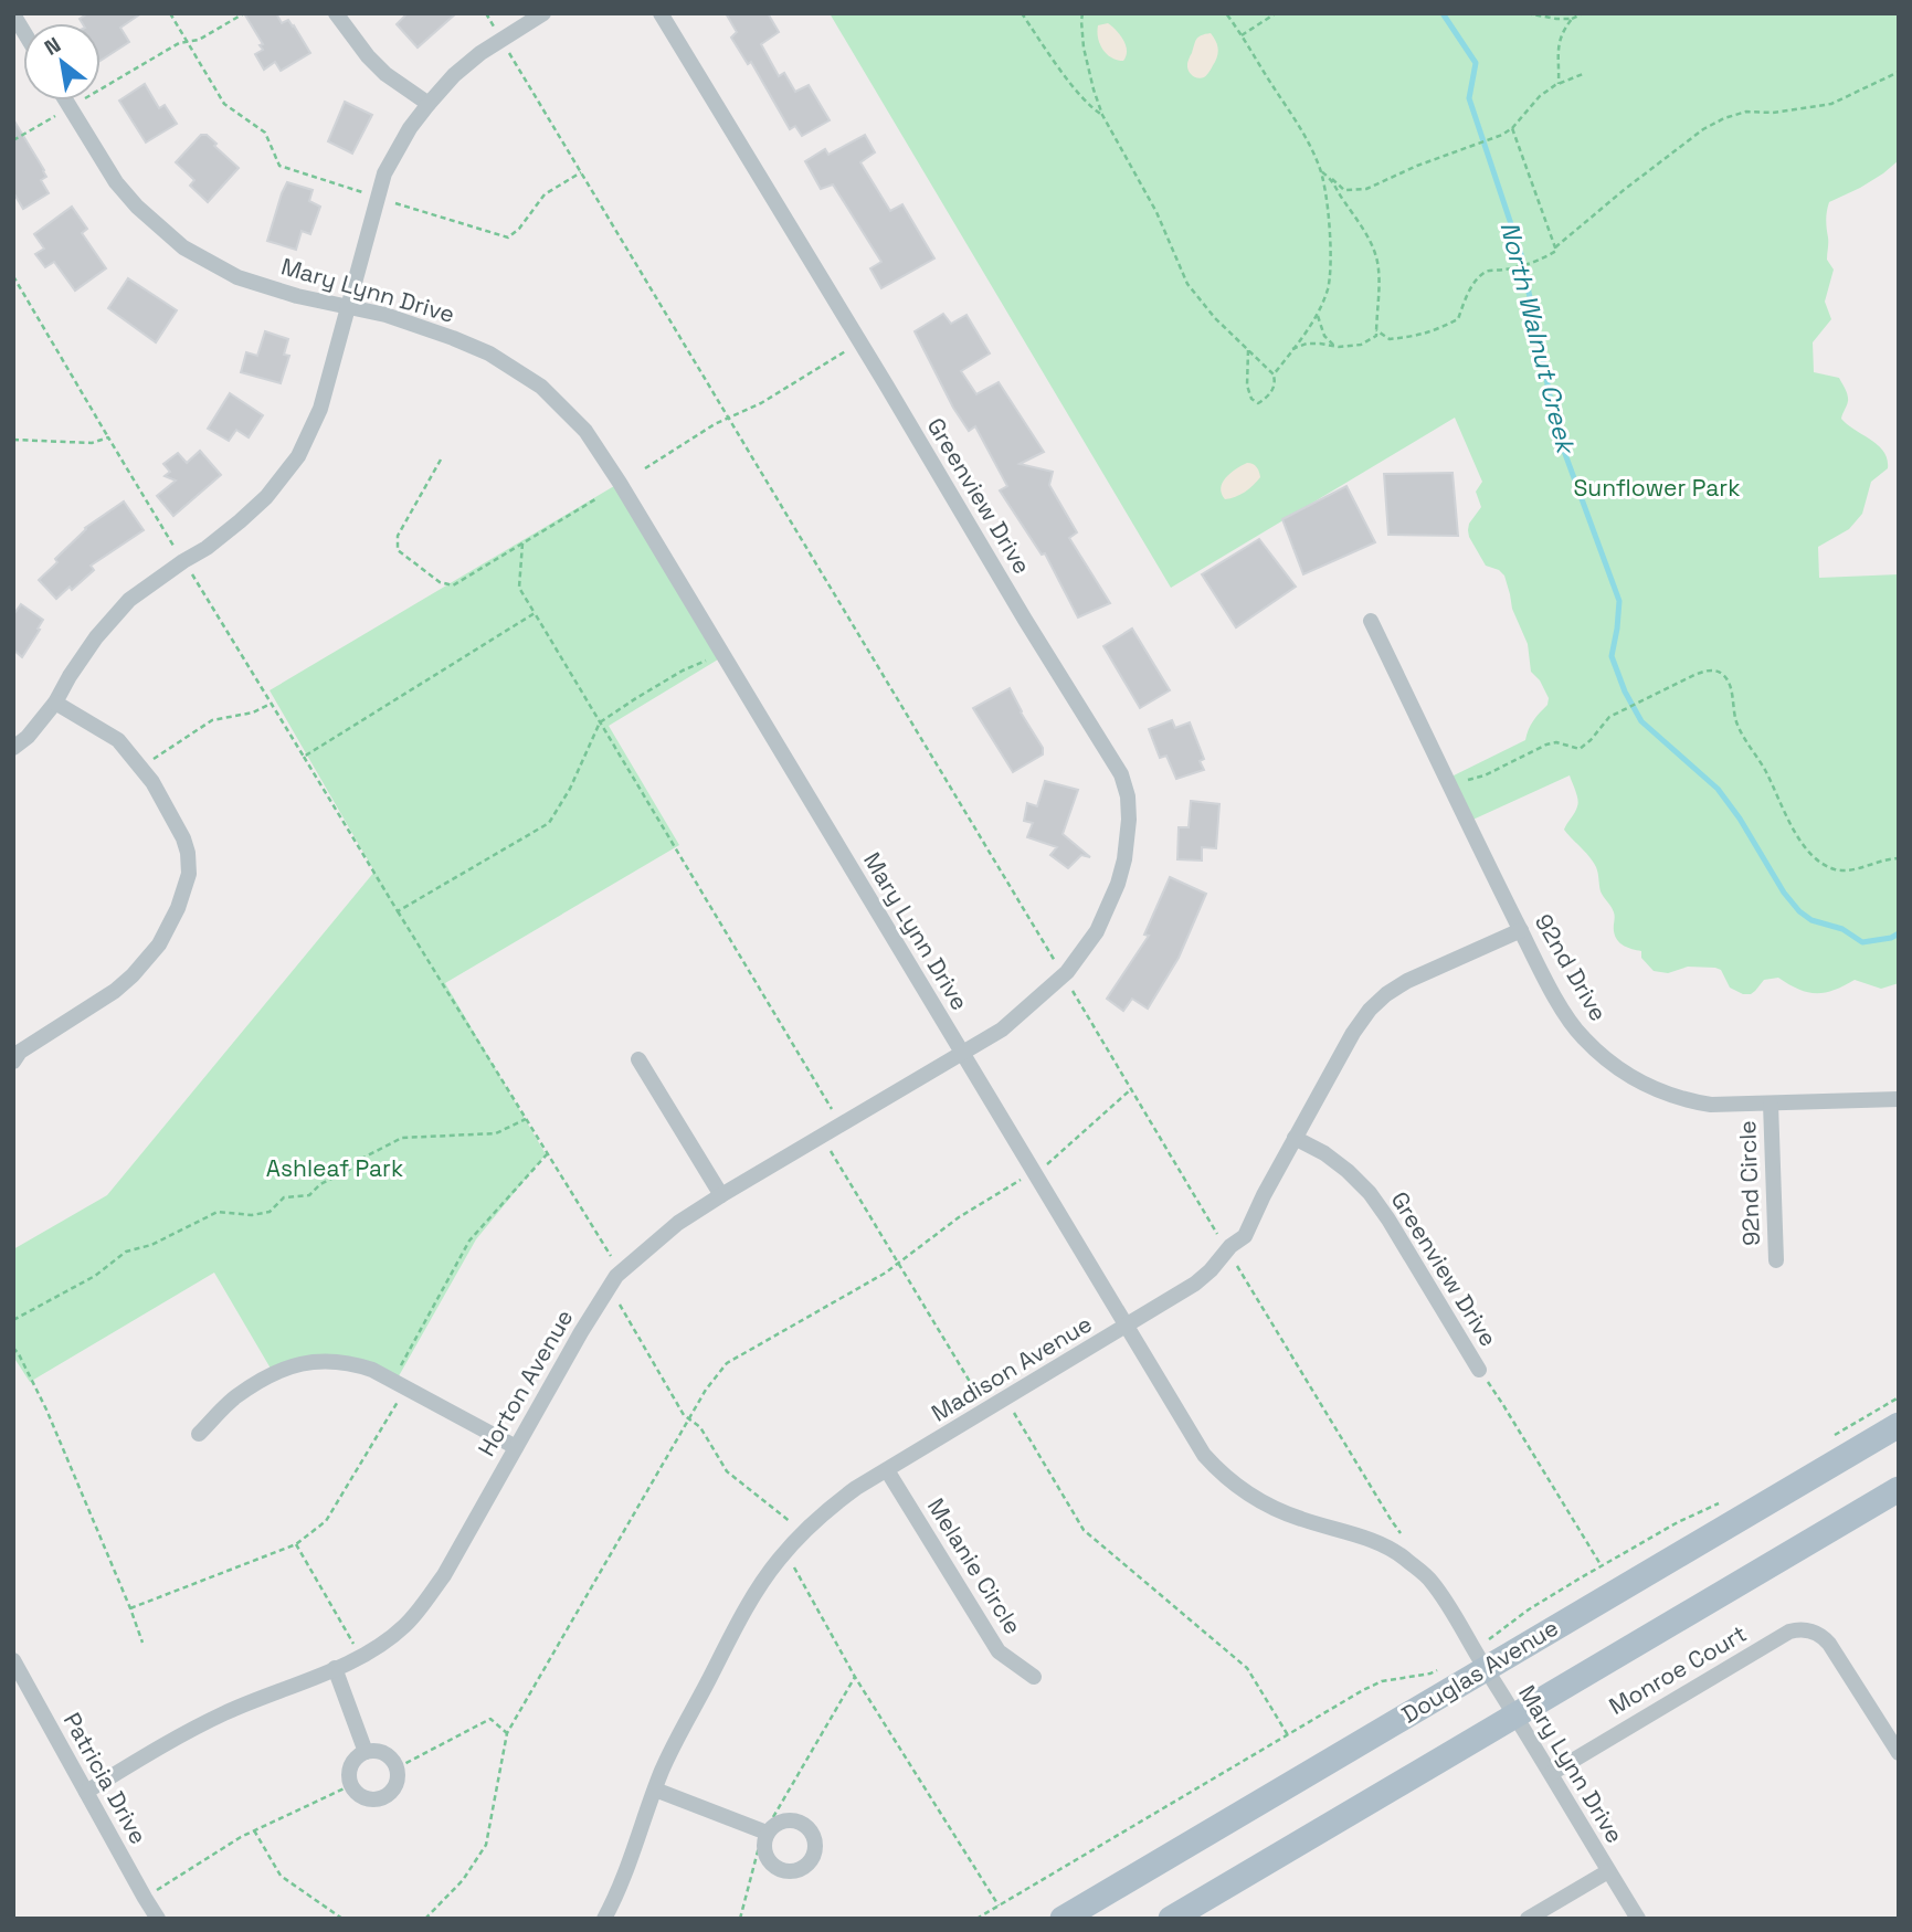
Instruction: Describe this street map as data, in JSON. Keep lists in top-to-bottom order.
{
  "streets": {
    "main road": ["Douglas Avenue"],
    "street": [
      "Mary Lynn Drive",
      "Greenview Drive",
      "92nd Drive",
      "92nd Circle",
      "Madison Avenue",
      "Horton Avenue",
      "Melanie Circle",
      "Monroe Court",
      "Patricia Drive"
    ]
  },
  "crossings": [
    ["Mary Lynn Drive", "Madison Avenue"],
    ["Mary Lynn Drive", "Horton Avenue"],
    ["Mary Lynn Drive", "Monroe Court"],
    ["Mary Lynn Drive", "Douglas Avenue"],
    ["Greenview Drive", "Madison Avenue"],
    ["Greenview Drive", "Horton Avenue"],
    ["92nd Drive", "92nd Circle"],
    ["92nd Drive", "Madison Avenue"],
    ["Madison Avenue", "Melanie Circle"],
    ["Horton Avenue", "Patricia Drive"]
  ],
  "water": ["North Walnut Creek"],
  "parks": ["Sunflower Park", "Ashleaf Park"],
  "north": "top left"
}
